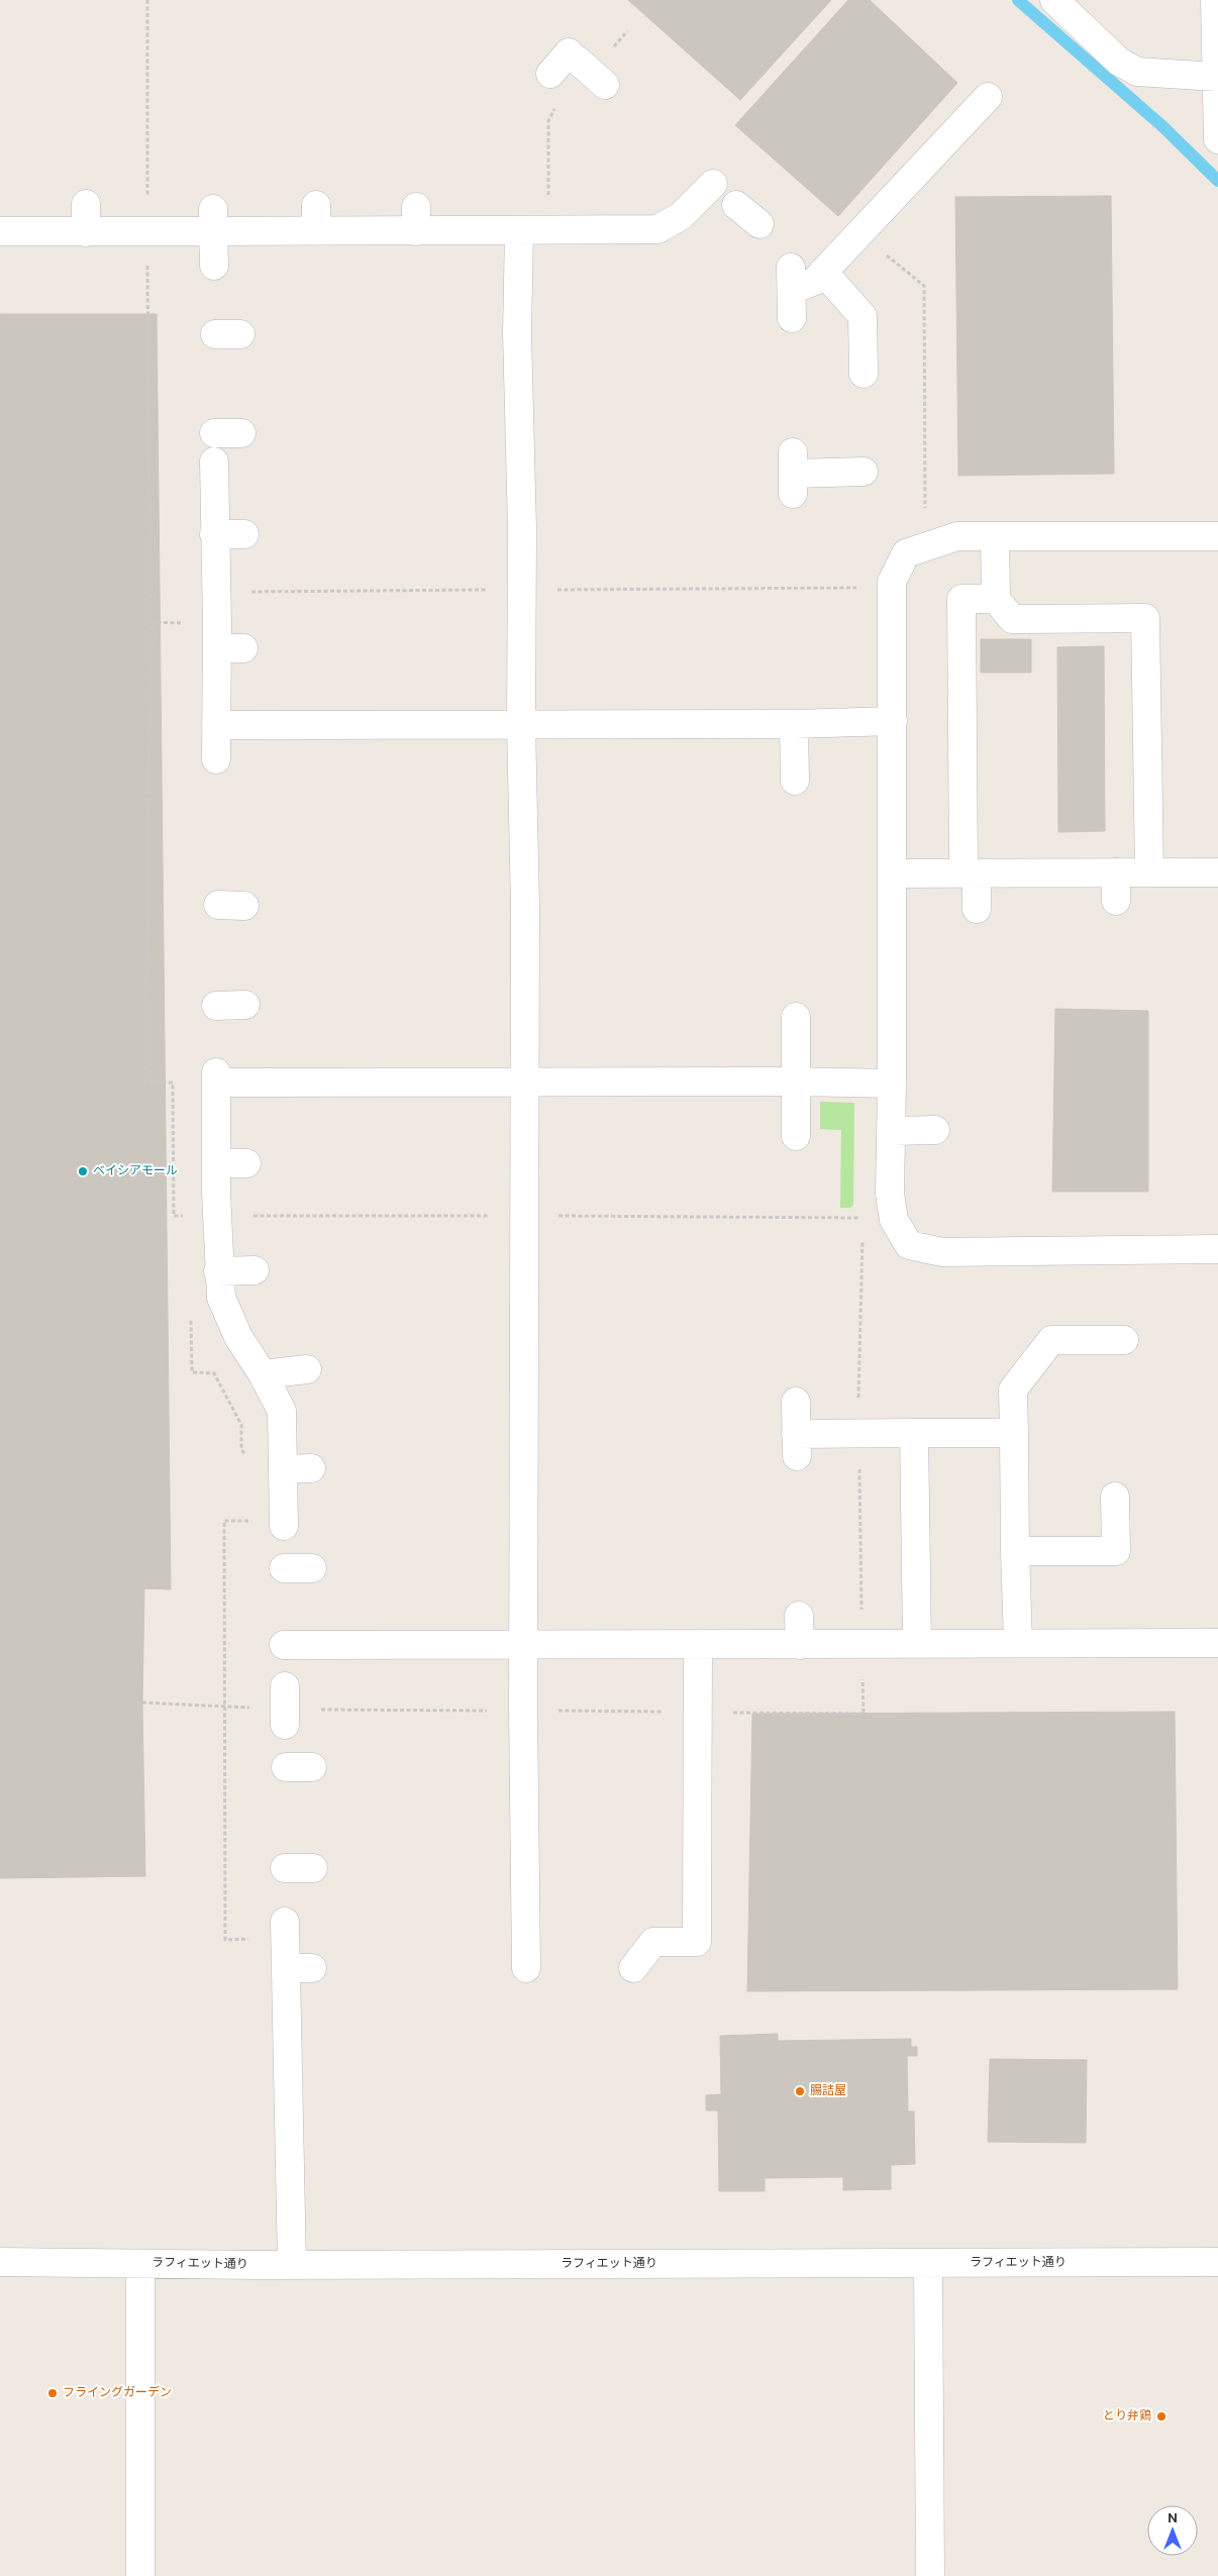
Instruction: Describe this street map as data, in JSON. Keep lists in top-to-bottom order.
{
  "streets": {
    "street": ["ラフィエット通り"]
  },
  "places": [
    "ベイシアモール",
    "腸詰屋",
    "フライングガーデン",
    "とり弁鶏"
  ],
  "north": "top"
}
